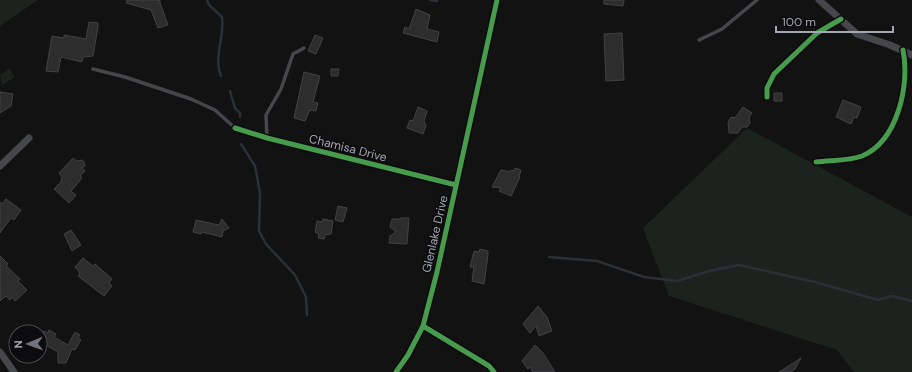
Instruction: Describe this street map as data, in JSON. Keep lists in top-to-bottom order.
{
  "streets": {
    "street": ["Chamisa Drive", "Glenlake Drive"]
  },
  "crossings": [
    ["Chamisa Drive", "Glenlake Drive"]
  ],
  "scale_bar": "100 m",
  "north": "left"
}
